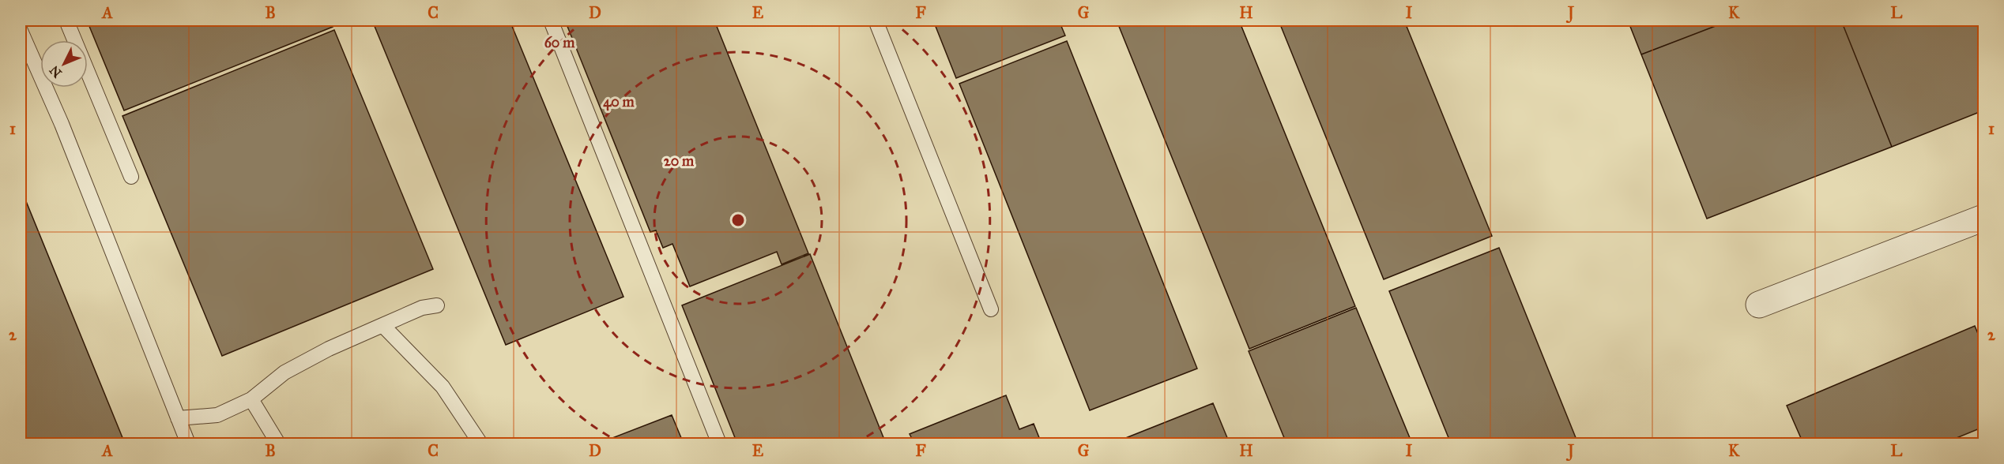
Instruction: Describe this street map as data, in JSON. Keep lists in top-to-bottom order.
{
  "north": "bottom left",
  "grid": {
    "columns": [
      "A",
      "B",
      "C",
      "D",
      "E",
      "F",
      "G",
      "H",
      "I",
      "J",
      "K",
      "L"
    ],
    "rows": ["1", "2"]
  },
  "rings": ["60 m", "40 m", "20 m"]
}
